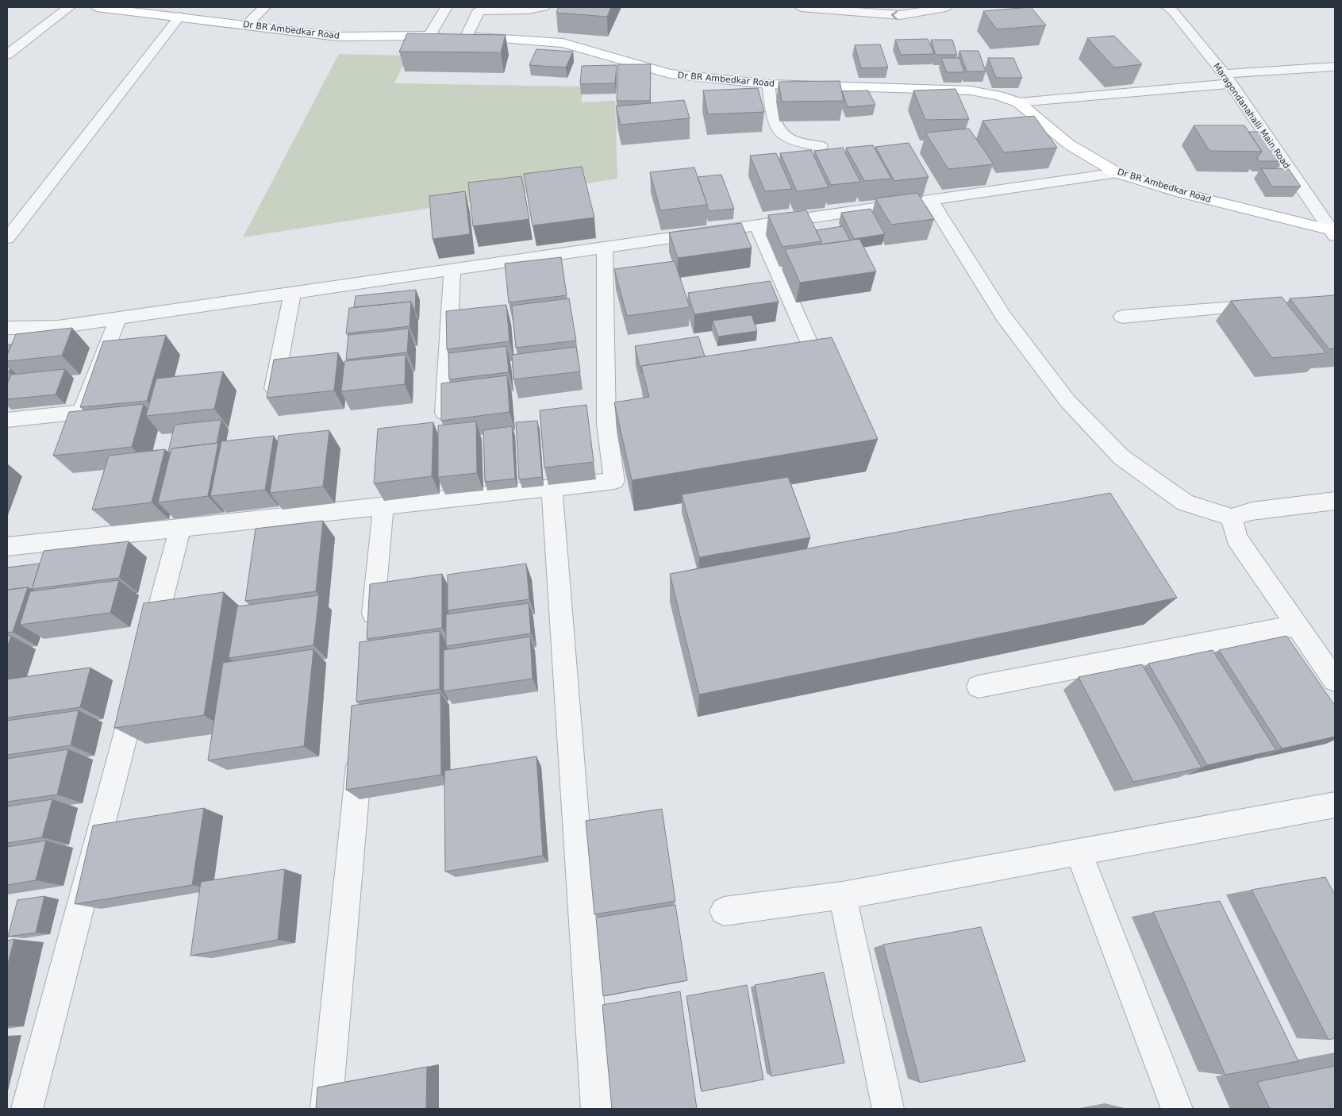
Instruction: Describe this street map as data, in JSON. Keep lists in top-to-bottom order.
{
  "streets": {
    "main road": ["Dr BR Ambedkar Road"],
    "street": ["Maragondanahalli Main Road"]
  },
  "crossings": [
    ["Dr BR Ambedkar Road", "Maragondanahalli Main Road"]
  ]
}
